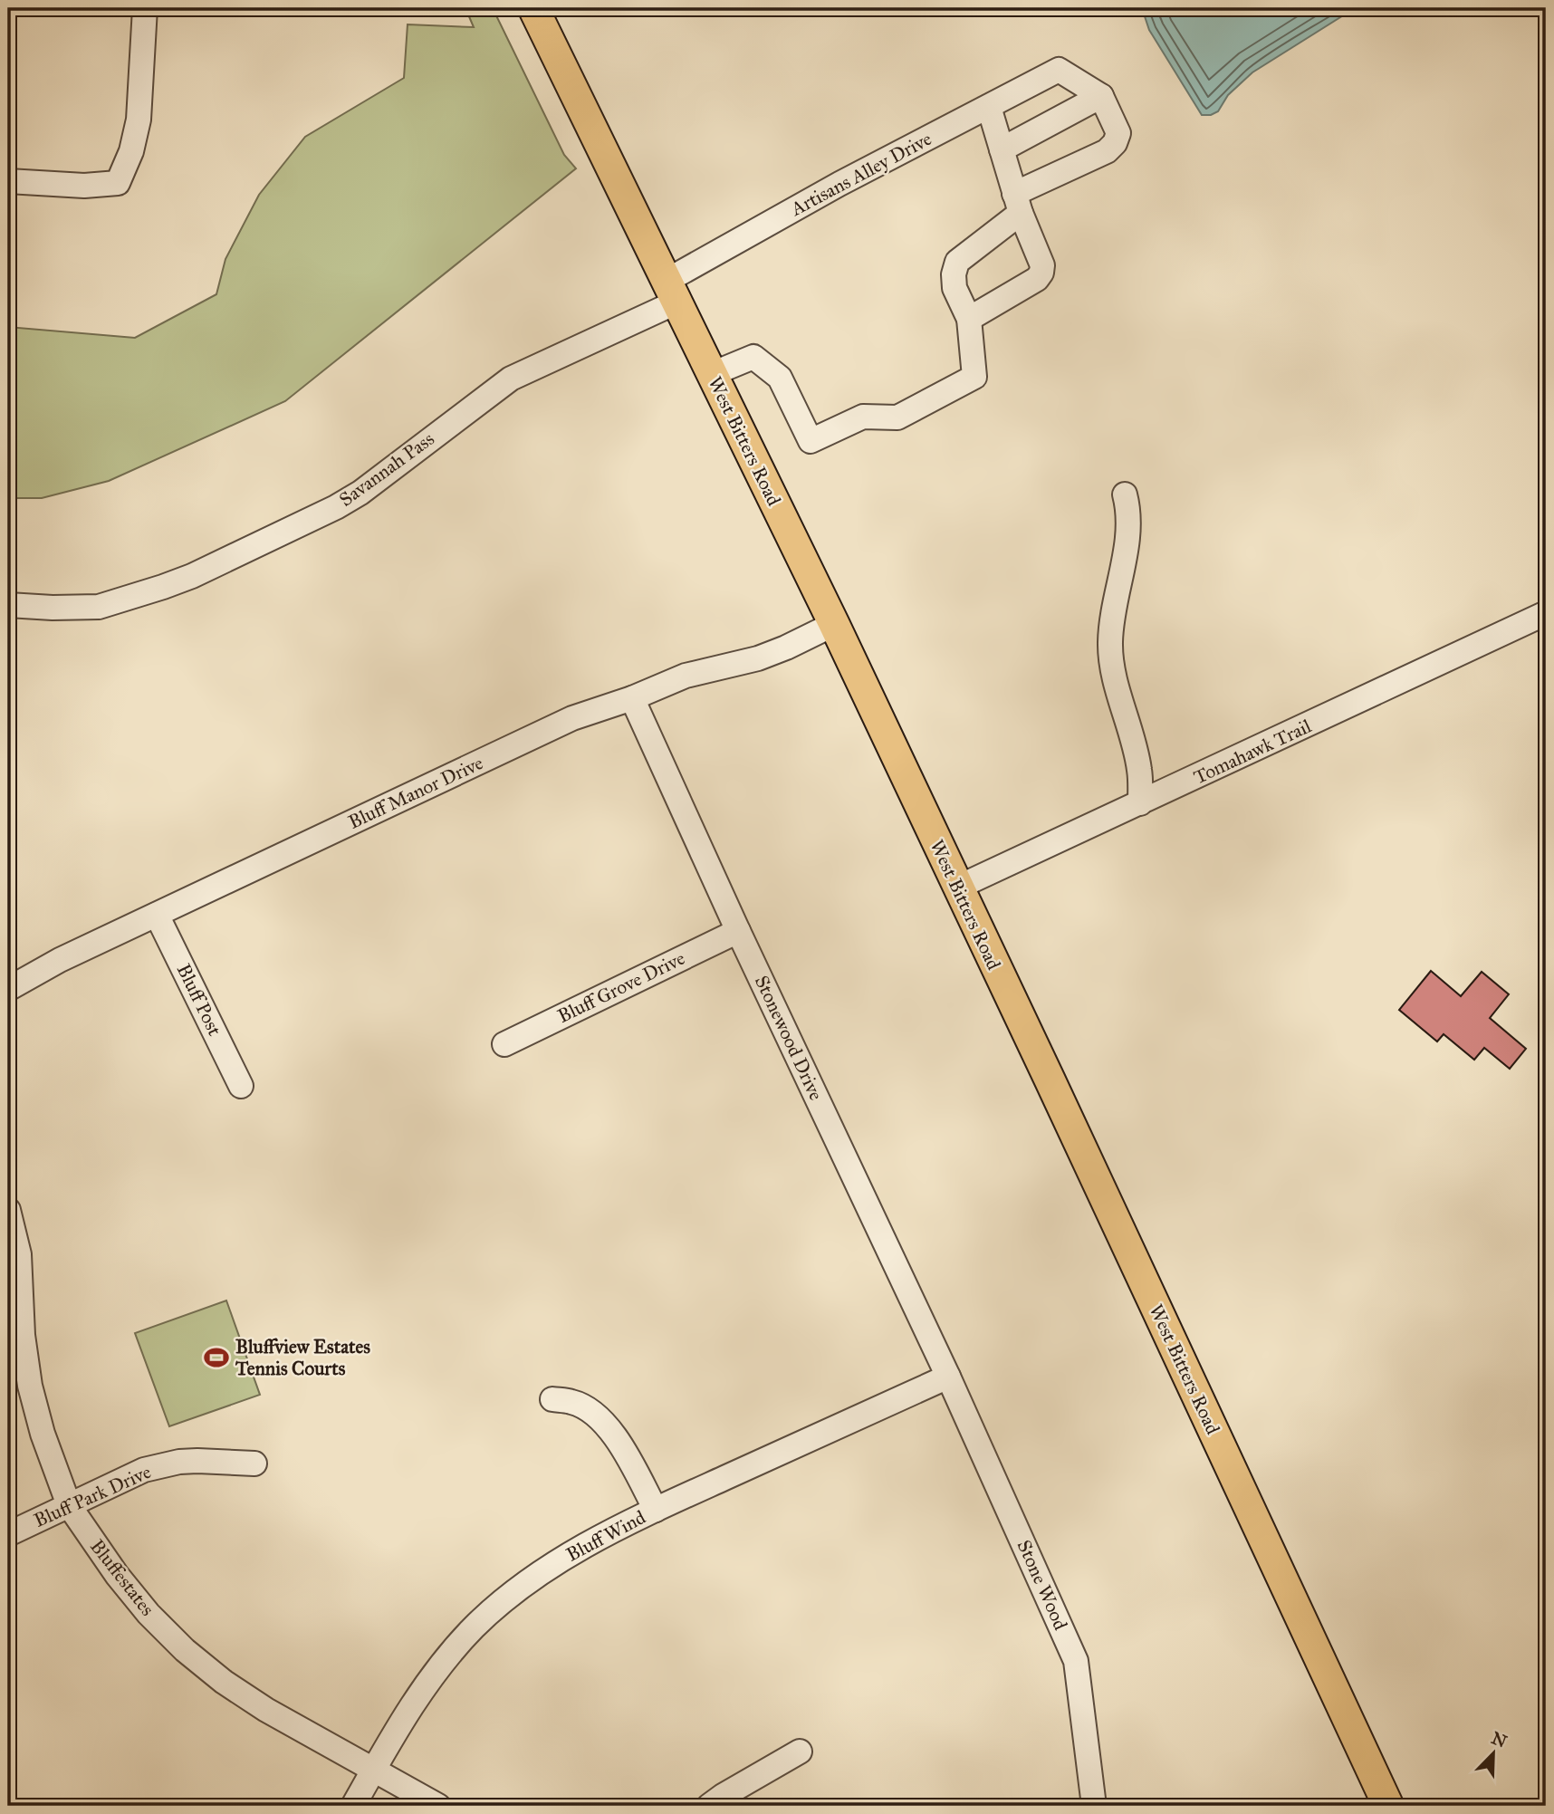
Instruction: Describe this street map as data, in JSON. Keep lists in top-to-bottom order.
{
  "streets": {
    "main road": ["West Bitters Road"],
    "street": [
      "Artisans Alley Drive",
      "Savannah Pass",
      "Tomahawk Trail",
      "Bluff Manor Drive",
      "Bluff Grove Drive",
      "Bluff Post",
      "Stonewood Drive",
      "Bluff Park Drive",
      "Bluff Wind",
      "Bluffestates",
      "Stone Wood"
    ]
  },
  "crossings": [
    ["Artisans Alley Drive", "West Bitters Road"],
    ["Artisans Alley Drive", "Savannah Pass"],
    ["West Bitters Road", "Savannah Pass"],
    ["West Bitters Road", "Tomahawk Trail"],
    ["West Bitters Road", "Bluff Manor Drive"],
    ["Bluff Manor Drive", "Bluff Post"],
    ["Bluff Manor Drive", "Stonewood Drive"],
    ["Bluff Grove Drive", "Stonewood Drive"],
    ["Stonewood Drive", "Bluff Wind"],
    ["Stonewood Drive", "Stone Wood"],
    ["Bluff Park Drive", "Bluffestates"],
    ["Bluff Wind", "Bluffestates"],
    ["Bluff Wind", "Stone Wood"]
  ],
  "places": {
    "sports": ["Bluffview Estates Tennis Courts"]
  },
  "north": "top right"
}
